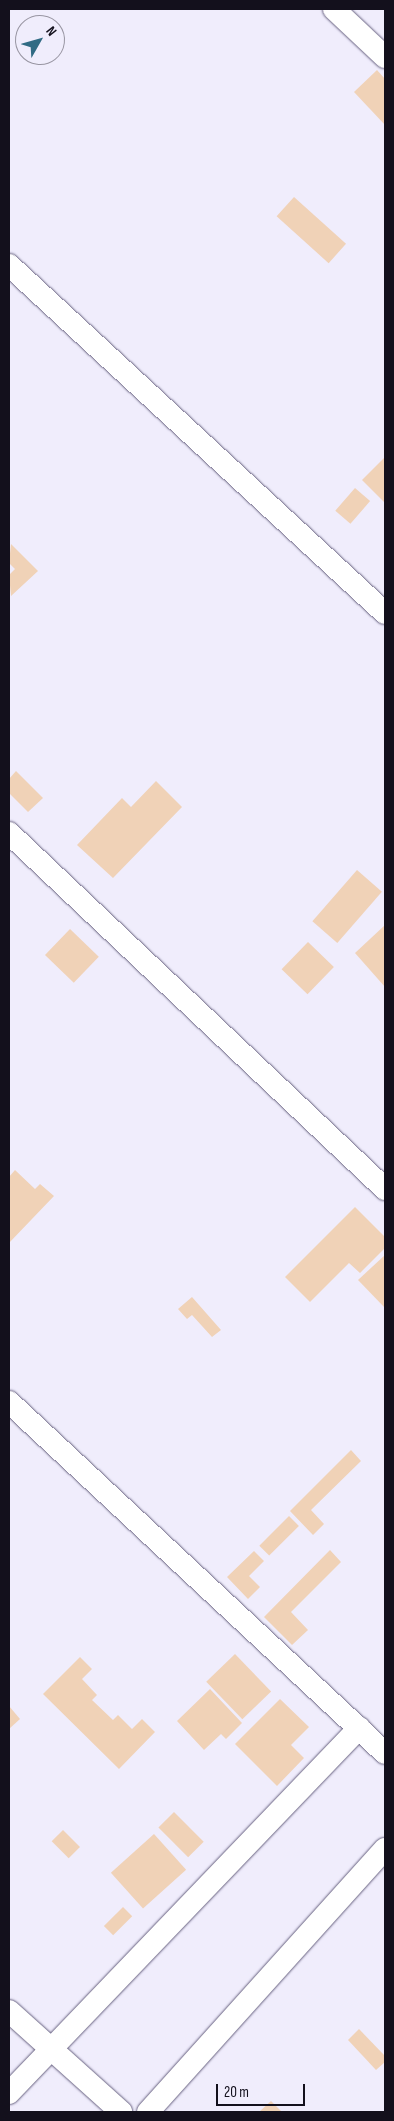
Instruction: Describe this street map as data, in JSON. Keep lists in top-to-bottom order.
{
  "scale_bar": "20 m",
  "north": "top right"
}
